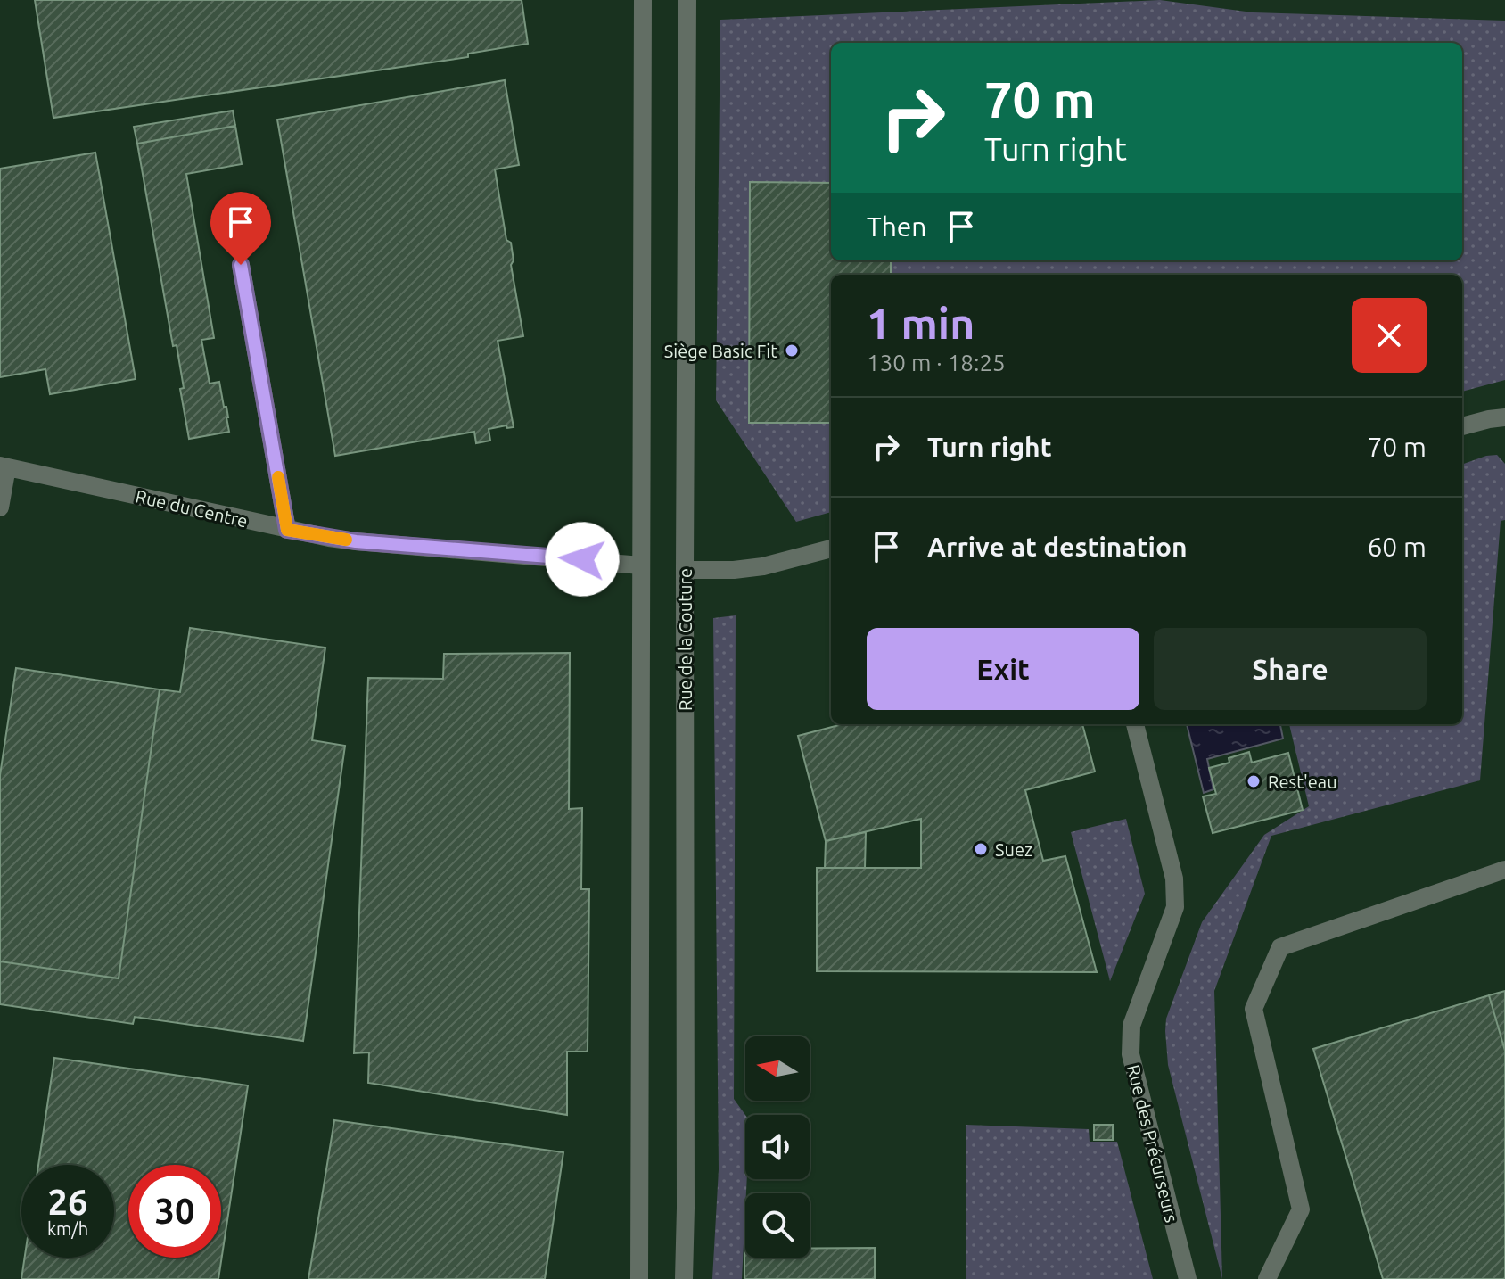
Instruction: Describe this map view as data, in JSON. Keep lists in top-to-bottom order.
{
  "streets": {
    "street": ["Rue du Centre", "Rue de la Couture", "Rue des Précurseurs"]
  },
  "places": ["Siège Basic Fit", "Rest'eau", "Suez"],
  "north": "left",
  "page": {
    "turn": ["70 m", "Turn right"],
    "then": "Then",
    "heading": ["1 min", "130 m · 18:25"],
    "list": [
      {
        "name": "Turn right",
        "value": "70 m"
      },
      {
        "name": "Arrive at destination",
        "value": "60 m"
      }
    ],
    "buttons": ["Exit", "Share"],
    "speed": "26 km/h",
    "limit": "30"
  }
}
